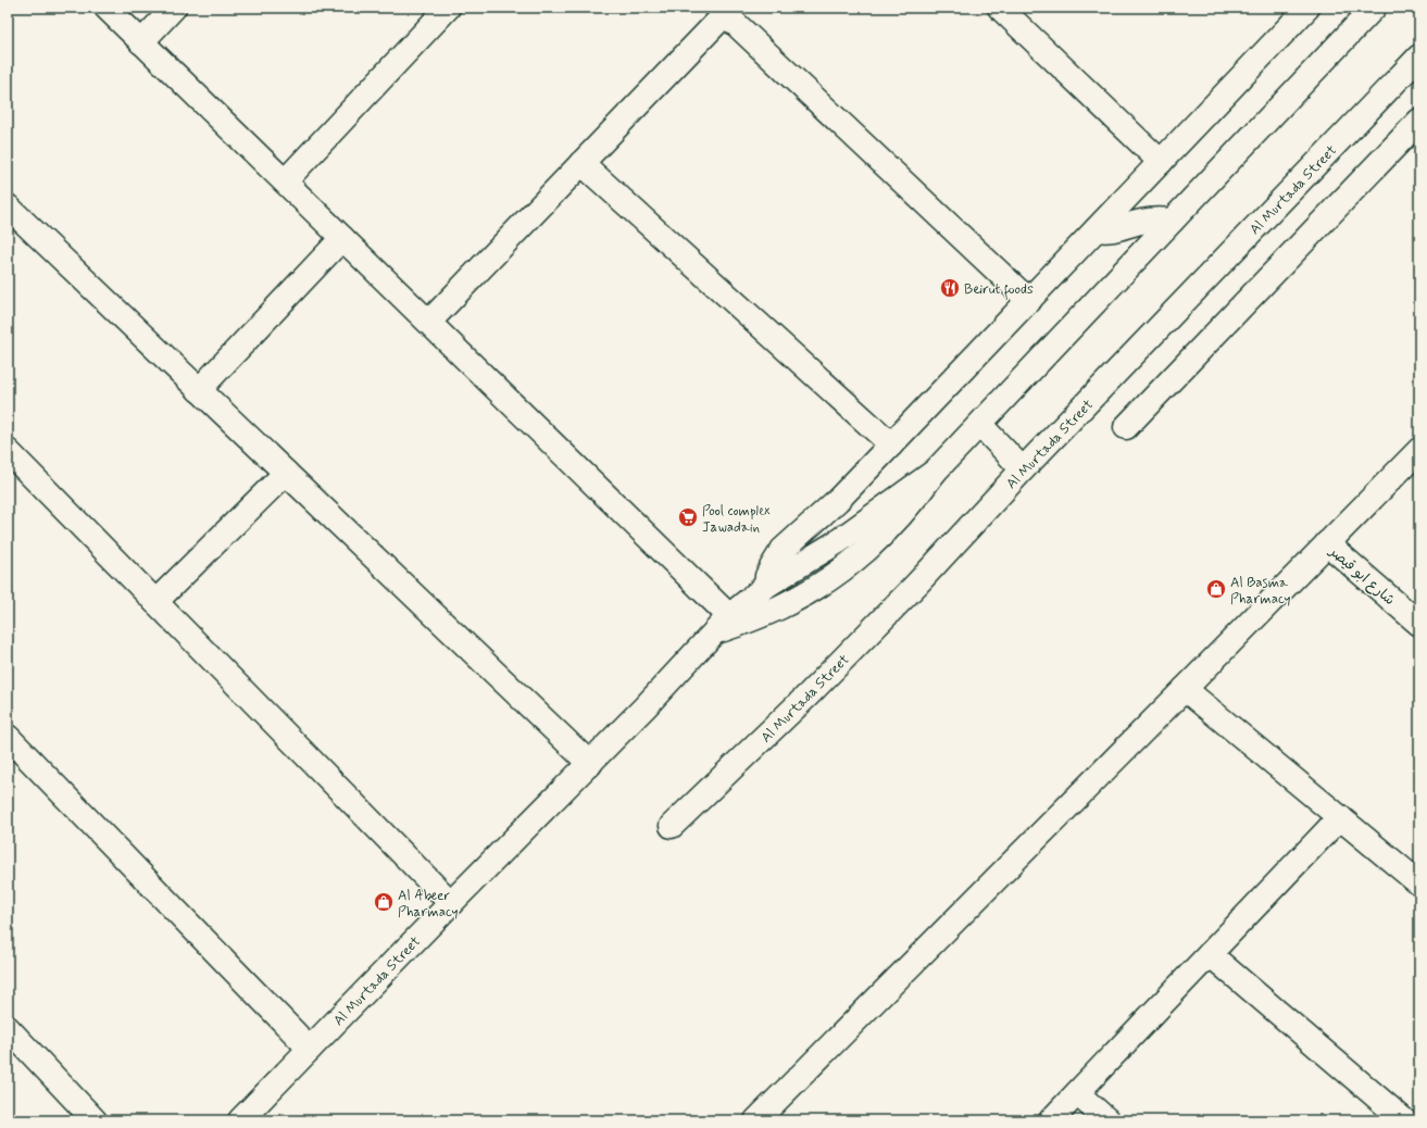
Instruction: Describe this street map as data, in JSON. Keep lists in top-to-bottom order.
{
  "streets": {
    "street": ["Al Murtada Street", "شارع ابو قيصر"]
  },
  "places": {
    "restaurant": ["Beirut foods"],
    "supermarket": ["Pool complex Jawadain"],
    "shop": ["Al Basma Pharmacy", "Al Abeer Pharmacy"]
  }
}
